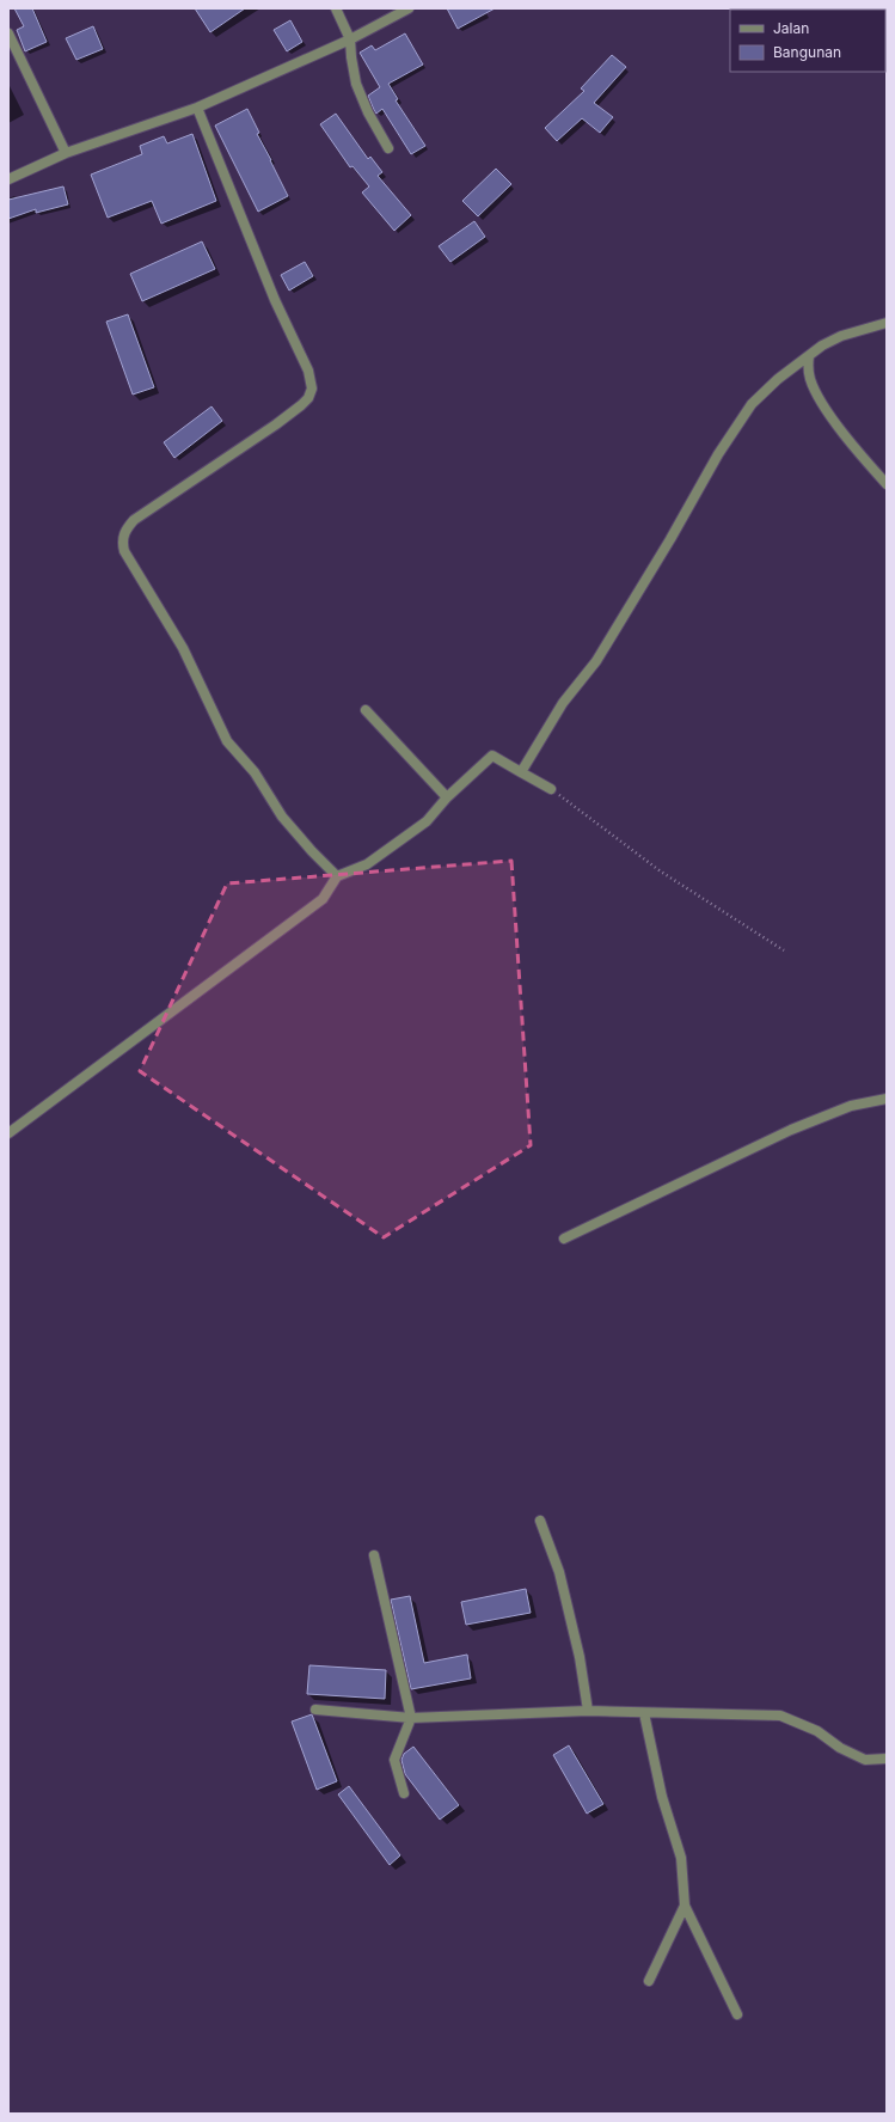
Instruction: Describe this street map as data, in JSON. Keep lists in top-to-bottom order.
{
  "legend": ["Jalan", "Bangunan"]
}
